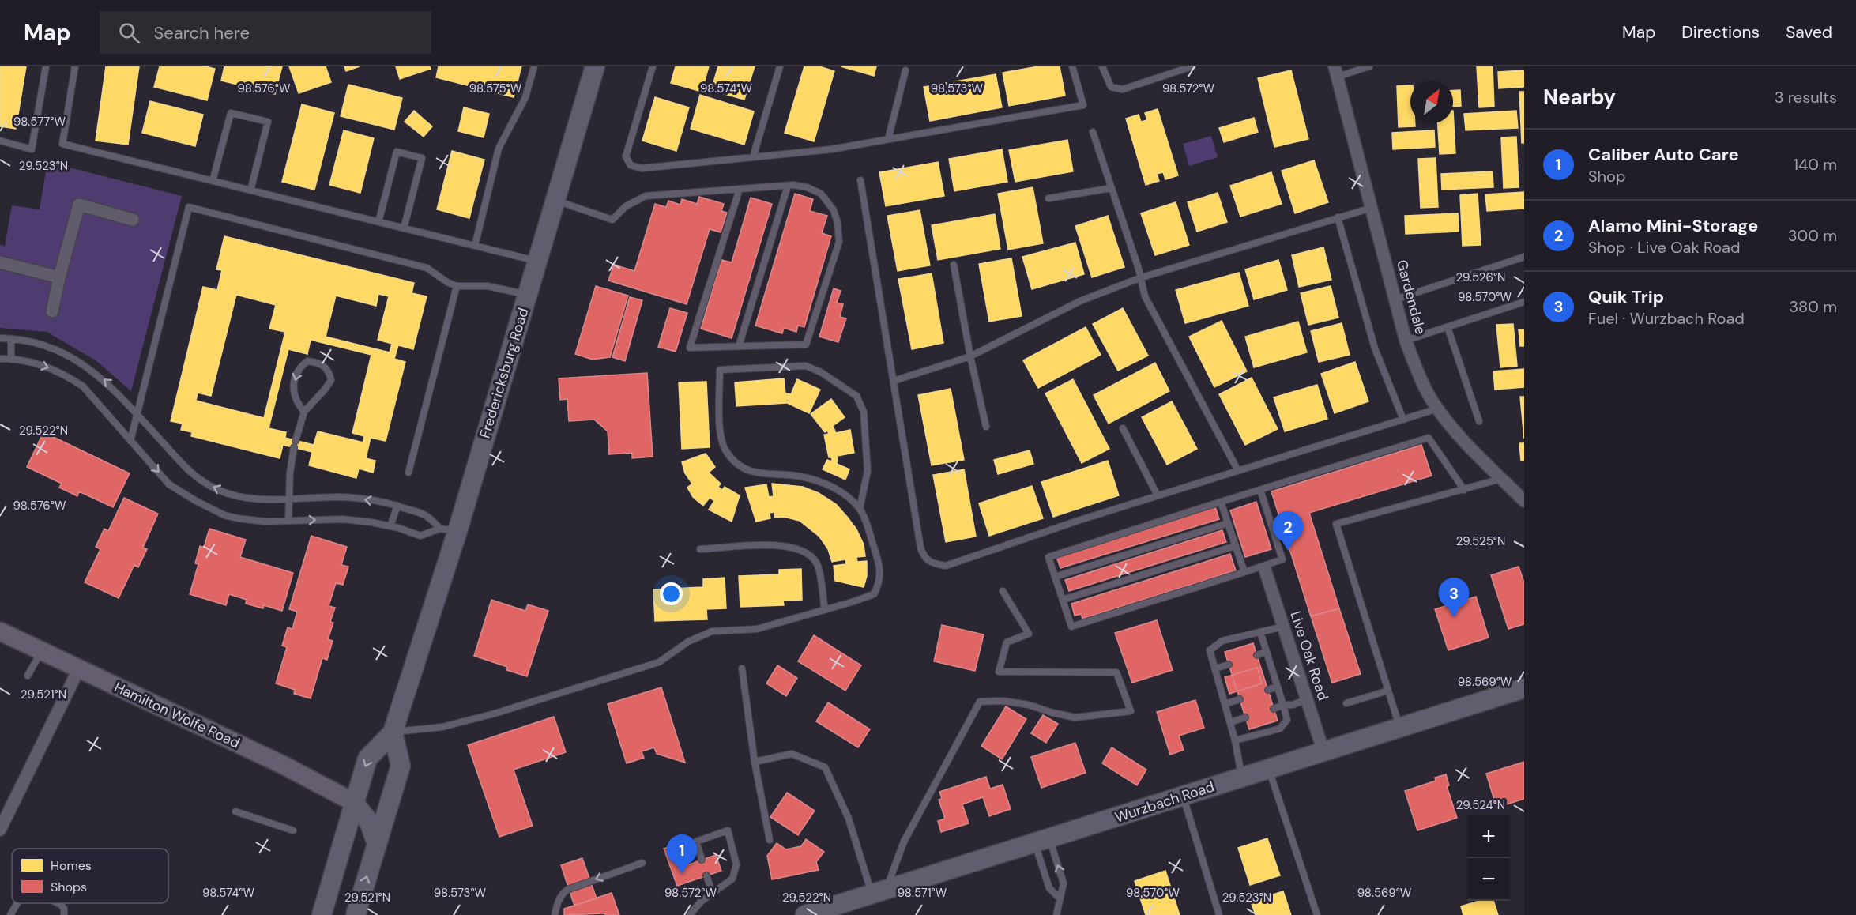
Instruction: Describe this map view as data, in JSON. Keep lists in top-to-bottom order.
{
  "streets": {
    "main road": ["Fredericksburg Road", "Wurzbach Road"],
    "street": ["Gardendale", "Live Oak Road", "Hamilton Wolfe Road"]
  },
  "crossings": [
    ["Fredericksburg Road", "Hamilton Wolfe Road"],
    ["Live Oak Road", "Wurzbach Road"]
  ],
  "legend": ["Homes", "Shops"],
  "north": "top right",
  "page": {
    "header": "Map",
    "search": "Search here",
    "nav": ["Map", "Directions", "Saved"],
    "heading": ["Nearby", "3 results"],
    "list": [
      {
        "mark": "1",
        "name": "Caliber Auto Care",
        "note": "Shop",
        "value": "140 m"
      },
      {
        "mark": "2",
        "name": "Alamo Mini-Storage",
        "note": "Shop · Live Oak Road",
        "value": "300 m"
      },
      {
        "mark": "3",
        "name": "Quik Trip",
        "note": "Fuel · Wurzbach Road",
        "value": "380 m"
      }
    ],
    "pins": ["2", "3", "1"],
    "map_buttons": ["+", "−"]
  },
  "coordinates": [
    "98.576°W",
    "98.575°W",
    "98.574°W",
    "98.573°W",
    "98.572°W",
    "98.577°W",
    "29.523°N",
    "29.526°N",
    "98.570°W",
    "29.522°N",
    "29.525°N",
    "98.569°W",
    "29.521°N",
    "29.524°N",
    "98.571°W"
  ]
}
